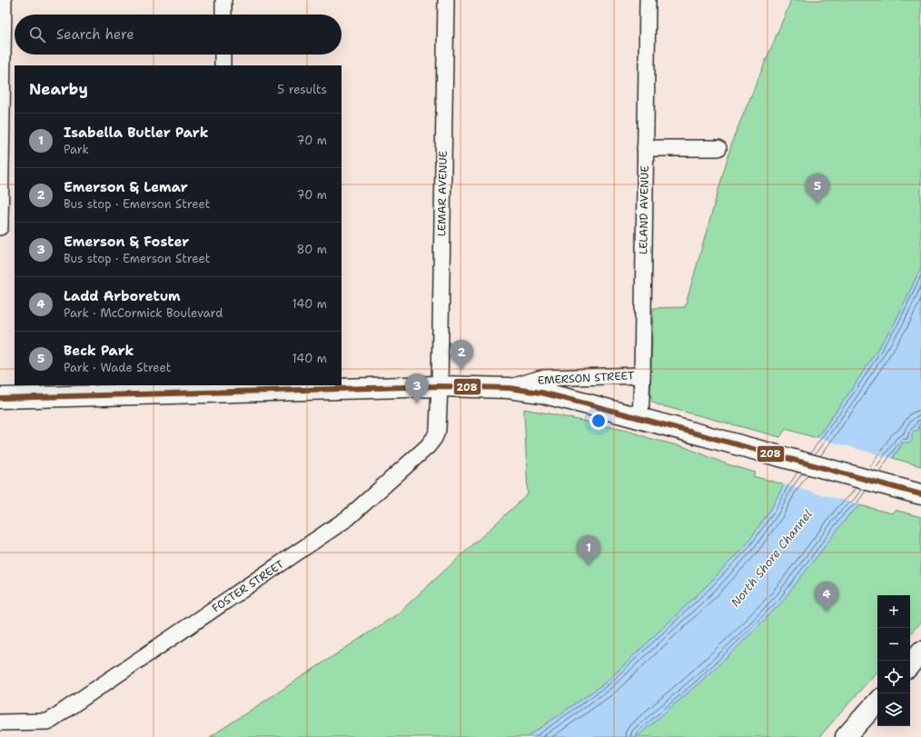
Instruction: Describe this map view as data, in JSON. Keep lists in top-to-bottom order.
{
  "streets": {
    "main road": ["EMERSON STREET"],
    "street": ["LEMAR AVENUE", "LELAND AVENUE", "FOSTER STREET"]
  },
  "crossings": [
    ["LEMAR AVENUE", "EMERSON STREET"],
    ["LEMAR AVENUE", "FOSTER STREET"],
    ["LELAND AVENUE", "EMERSON STREET"],
    ["EMERSON STREET", "FOSTER STREET"]
  ],
  "water": ["North Shore Channel"],
  "lines": ["transit line 208"],
  "page": {
    "search": "Search here",
    "heading": ["Nearby", "5 results"],
    "list": [
      {
        "mark": "1",
        "name": "Isabella Butler Park",
        "note": "Park",
        "value": "70 m"
      },
      {
        "mark": "2",
        "name": "Emerson & Lemar",
        "note": "Bus stop · Emerson Street",
        "value": "70 m"
      },
      {
        "mark": "3",
        "name": "Emerson & Foster",
        "note": "Bus stop · Emerson Street",
        "value": "80 m"
      },
      {
        "mark": "4",
        "name": "Ladd Arboretum",
        "note": "Park · McCormick Boulevard",
        "value": "140 m"
      },
      {
        "mark": "5",
        "name": "Beck Park",
        "note": "Park · Wade Street",
        "value": "140 m"
      }
    ],
    "pins": [
      "5",
      "2",
      "3",
      "1",
      "4"
    ],
    "map_buttons": ["+", "−"]
  }
}
